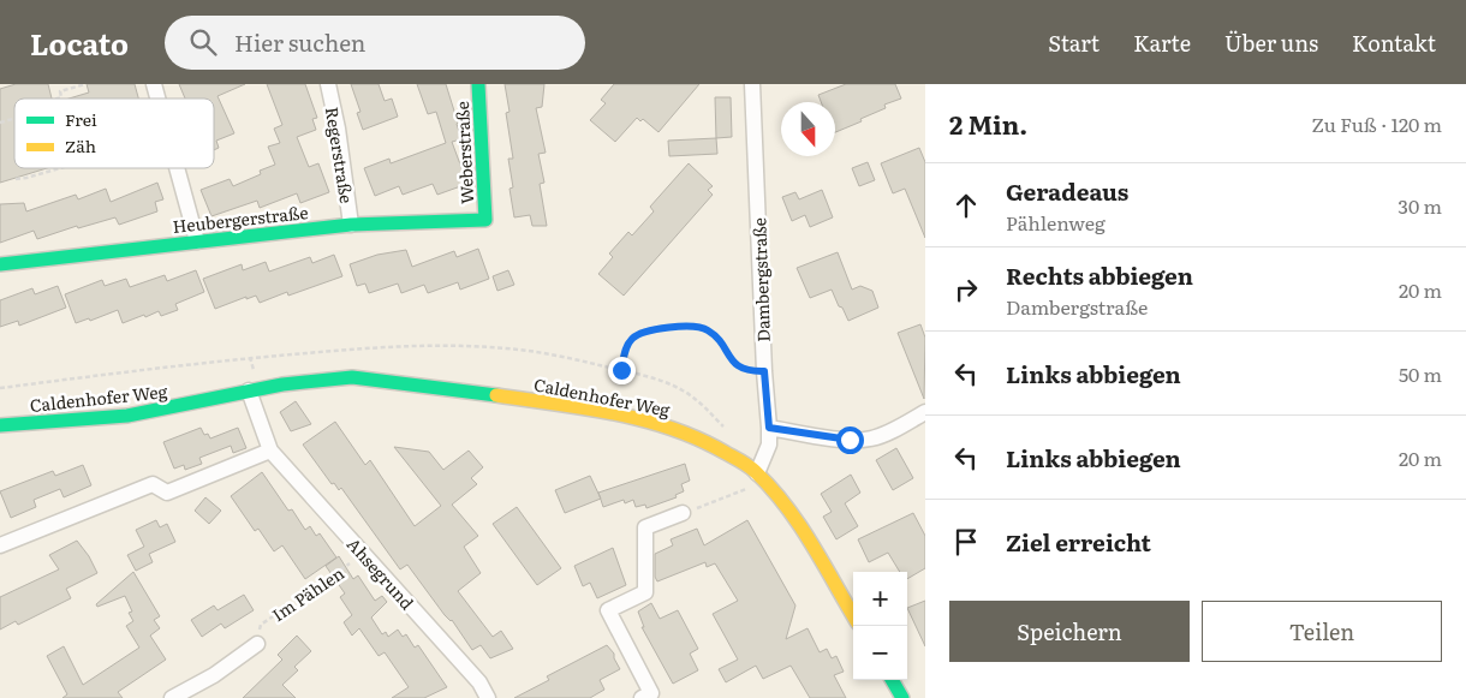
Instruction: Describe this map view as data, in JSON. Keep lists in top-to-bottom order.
{
  "streets": {
    "main road": ["Weberstraße", "Heubergerstraße", "Caldenhofer Weg"],
    "street": ["Regerstraße", "Dambergstraße", "Ahsegrund"],
    "path": ["Im Pählen"]
  },
  "crossings": [
    ["Weberstraße", "Heubergerstraße"],
    ["Regerstraße", "Heubergerstraße"],
    ["Dambergstraße", "Caldenhofer Weg"],
    ["Caldenhofer Weg", "Ahsegrund"],
    ["Ahsegrund", "Im Pählen"]
  ],
  "legend": ["Frei", "Zäh"],
  "north": "bottom",
  "page": {
    "header": "Locato",
    "search": "Hier suchen",
    "nav": [
      "Start",
      "Karte",
      "Über uns",
      "Kontakt"
    ],
    "heading": ["2 Min.", "Zu Fuß · 120 m"],
    "list": [
      ["Geradeaus", "Pählenweg", "30 m"],
      ["Rechts abbiegen", "Dambergstraße", "20 m"],
      ["Links abbiegen", "50 m"],
      ["Links abbiegen", "20 m"],
      "Ziel erreicht"
    ],
    "map_buttons": ["+", "−"],
    "buttons": ["Speichern", "Teilen"]
  }
}
